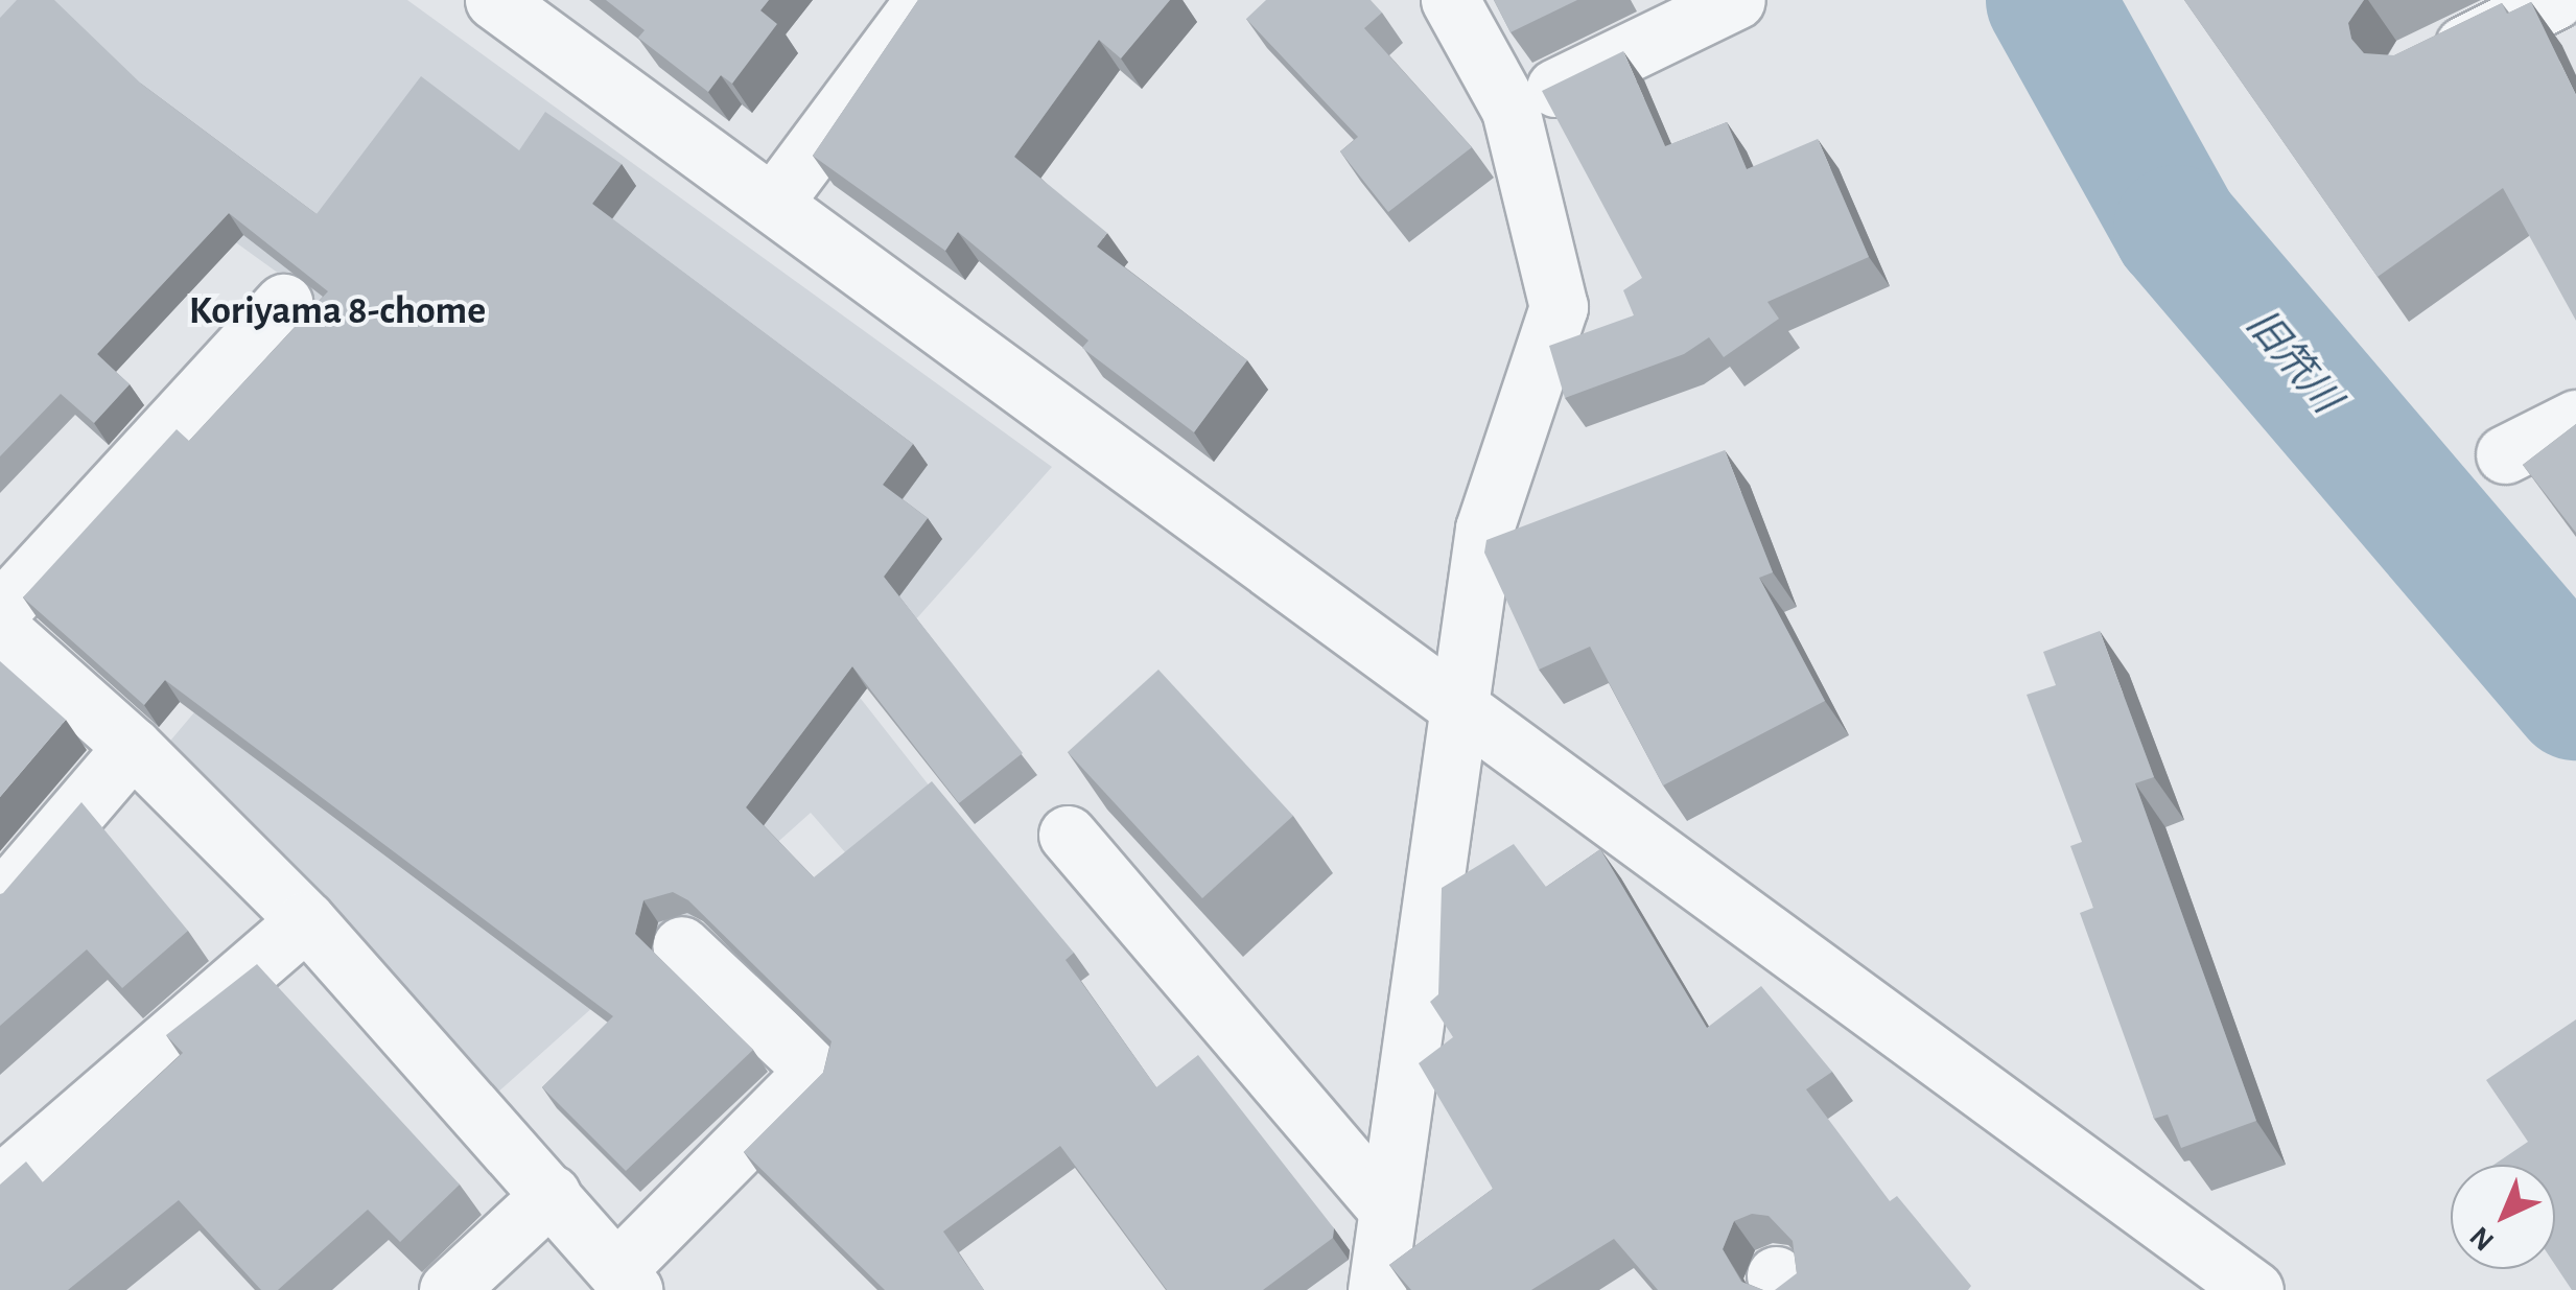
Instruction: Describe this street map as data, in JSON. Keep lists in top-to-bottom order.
{
  "districts": ["Koriyama 8-chome"],
  "water": ["旧笊川"],
  "north": "bottom left"
}
